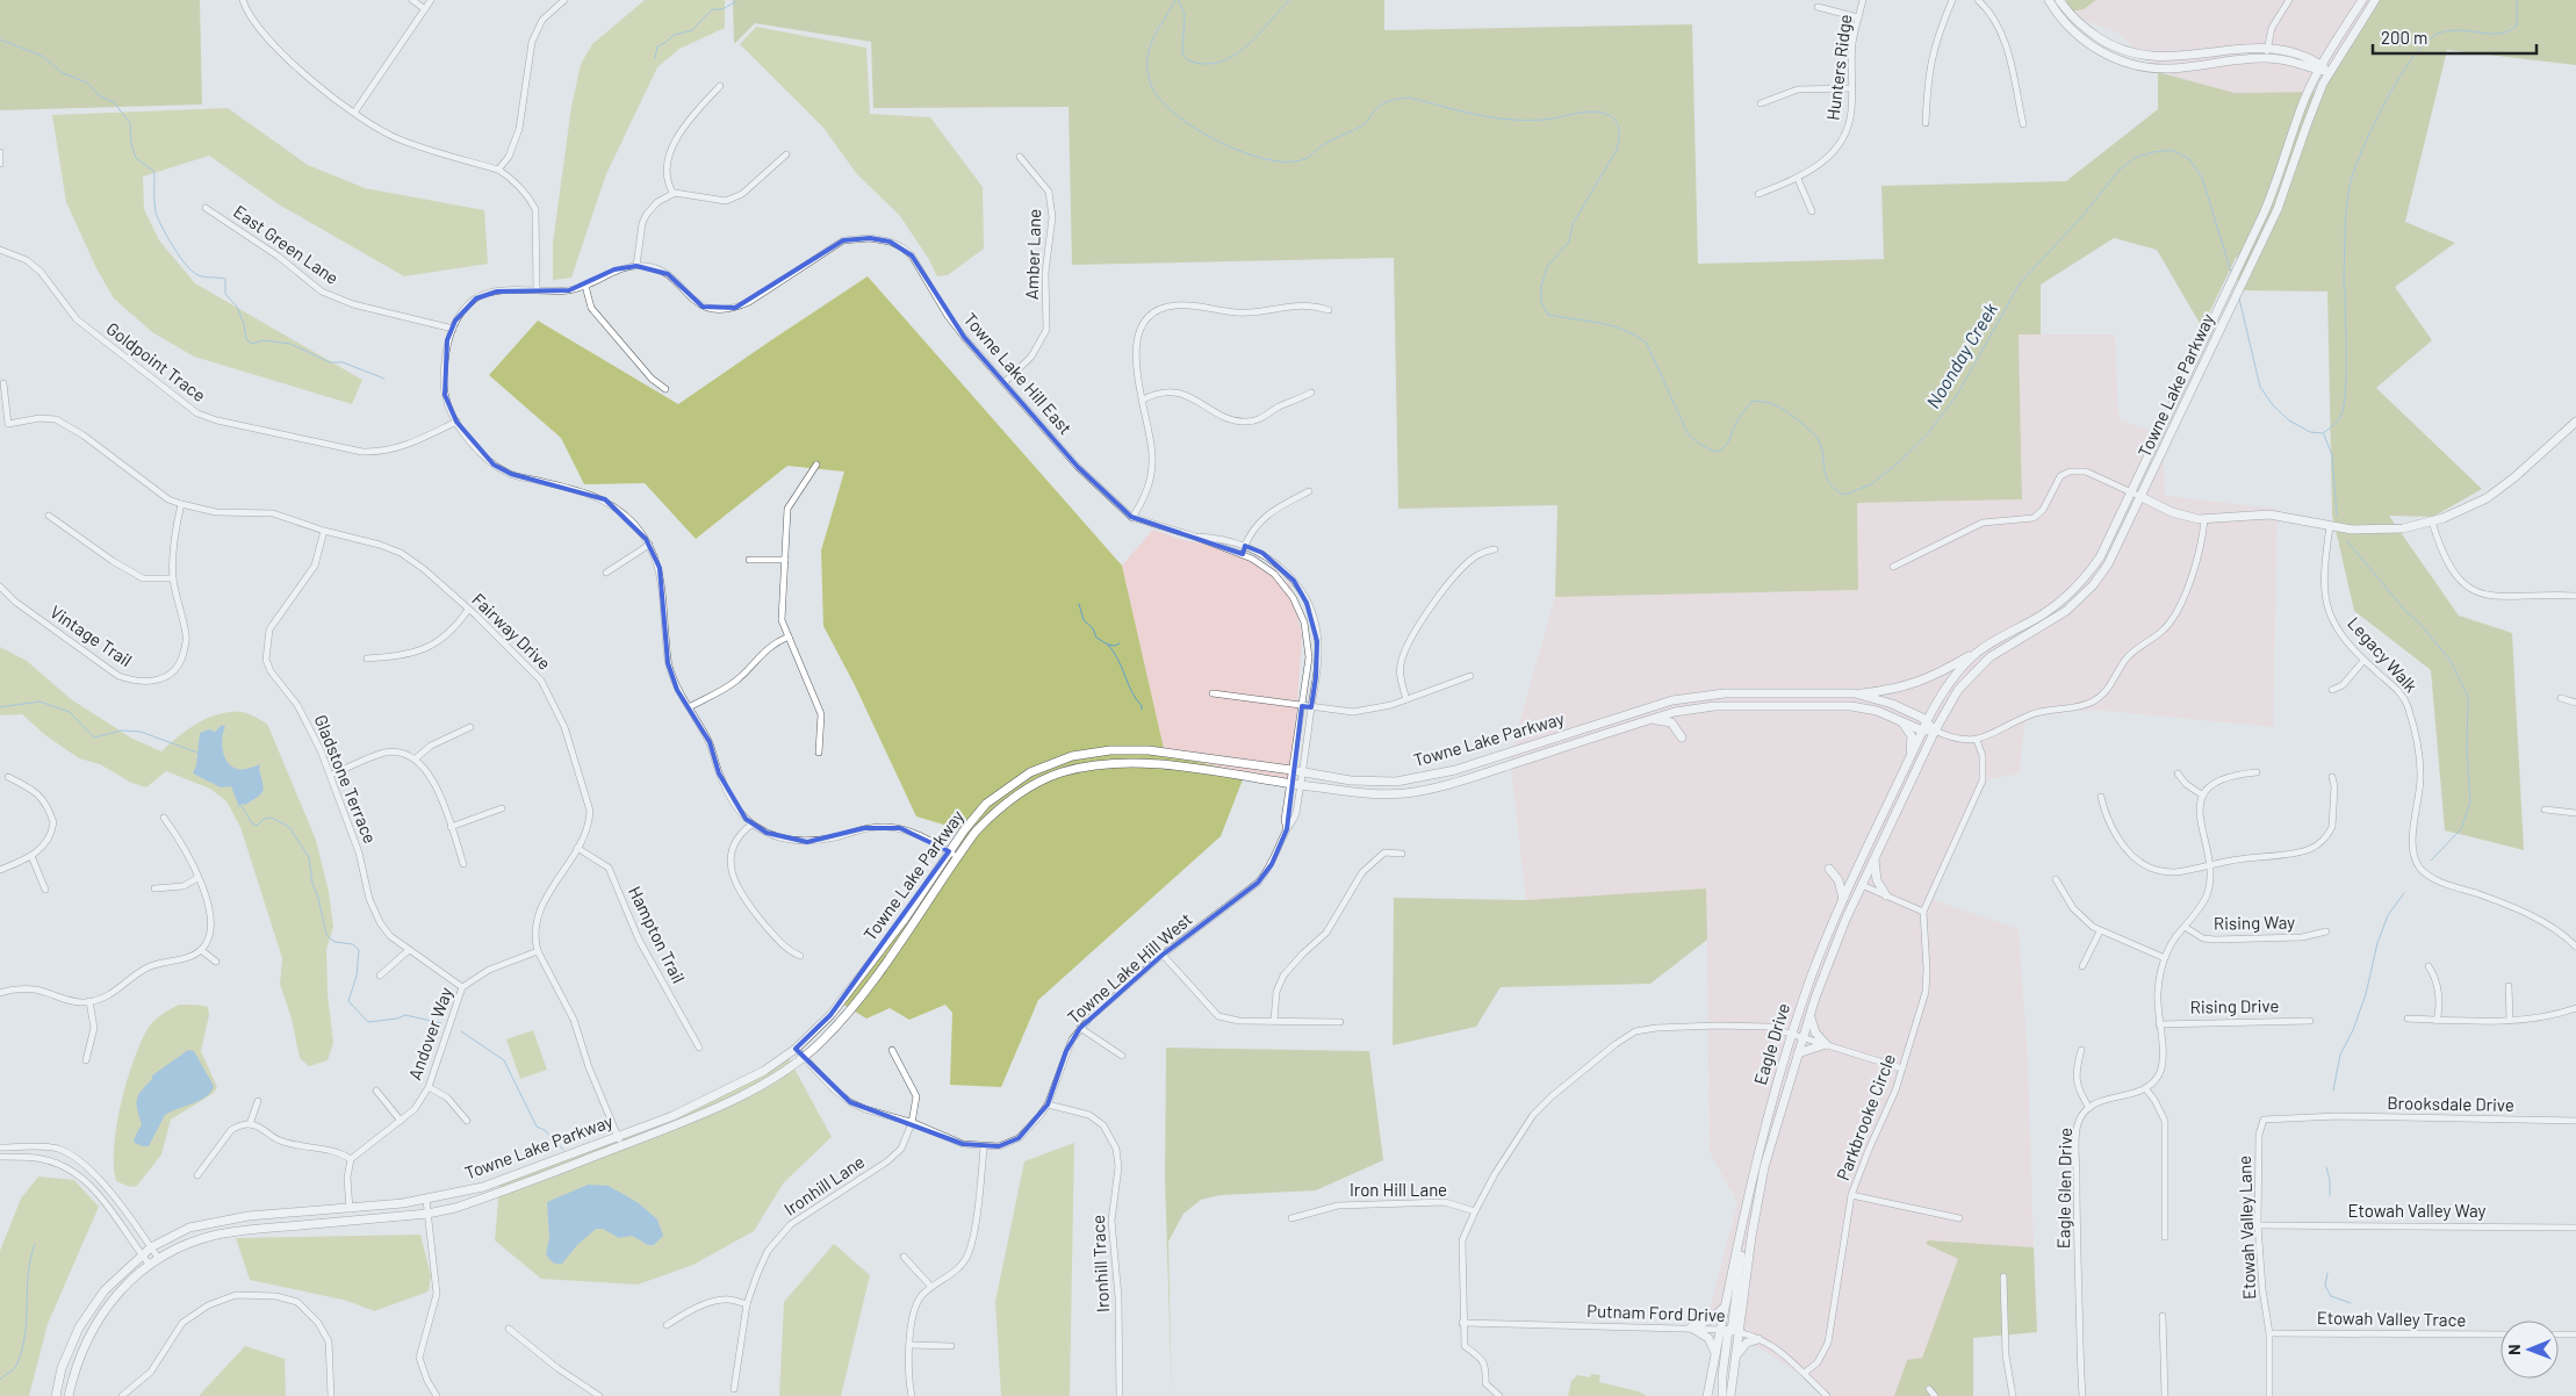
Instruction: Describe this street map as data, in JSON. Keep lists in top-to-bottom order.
{
  "streets": {
    "main road": ["Towne Lake Parkway", "Eagle Drive"],
    "street": [
      "Hunters Ridge",
      "East Green Lane",
      "Amber Lane",
      "Goldpoint Trace",
      "Towne Lake Hill East",
      "Fairway Drive",
      "Vintage Trail",
      "Legacy Walk",
      "Gladstone Terrace",
      "Rising Way",
      "Hampton Trail",
      "Towne Lake Hill West",
      "Rising Drive",
      "Andover Way",
      "Brooksdale Drive",
      "Parkbrooke Circle",
      "Ironhill Lane",
      "Eagle Glen Drive",
      "Iron Hill Lane",
      "Etowah Valley Way",
      "Etowah Valley Lane",
      "Ironhill Trace",
      "Putnam Ford Drive",
      "Etowah Valley Trace"
    ]
  },
  "crossings": [
    ["East Green Lane", "Towne Lake Hill East"],
    ["Amber Lane", "Towne Lake Hill East"],
    ["Goldpoint Trace", "Towne Lake Hill East"],
    ["Towne Lake Hill East", "Towne Lake Parkway"],
    ["Towne Lake Hill East", "Towne Lake Hill West"],
    ["Towne Lake Parkway", "Fairway Drive"],
    ["Towne Lake Parkway", "Towne Lake Hill West"],
    ["Towne Lake Parkway", "Eagle Drive"],
    ["Fairway Drive", "Vintage Trail"],
    ["Fairway Drive", "Gladstone Terrace"],
    ["Fairway Drive", "Hampton Trail"],
    ["Fairway Drive", "Andover Way"],
    ["Gladstone Terrace", "Andover Way"],
    ["Towne Lake Hill West", "Ironhill Lane"],
    ["Towne Lake Hill West", "Ironhill Trace"],
    ["Eagle Drive", "Putnam Ford Drive"],
    ["Brooksdale Drive", "Etowah Valley Lane"],
    ["Parkbrooke Circle", "Putnam Ford Drive"],
    ["Etowah Valley Way", "Etowah Valley Lane"],
    ["Etowah Valley Lane", "Etowah Valley Trace"]
  ],
  "water": ["Noonday Creek"],
  "scale_bar": "200 m",
  "north": "left"
}
